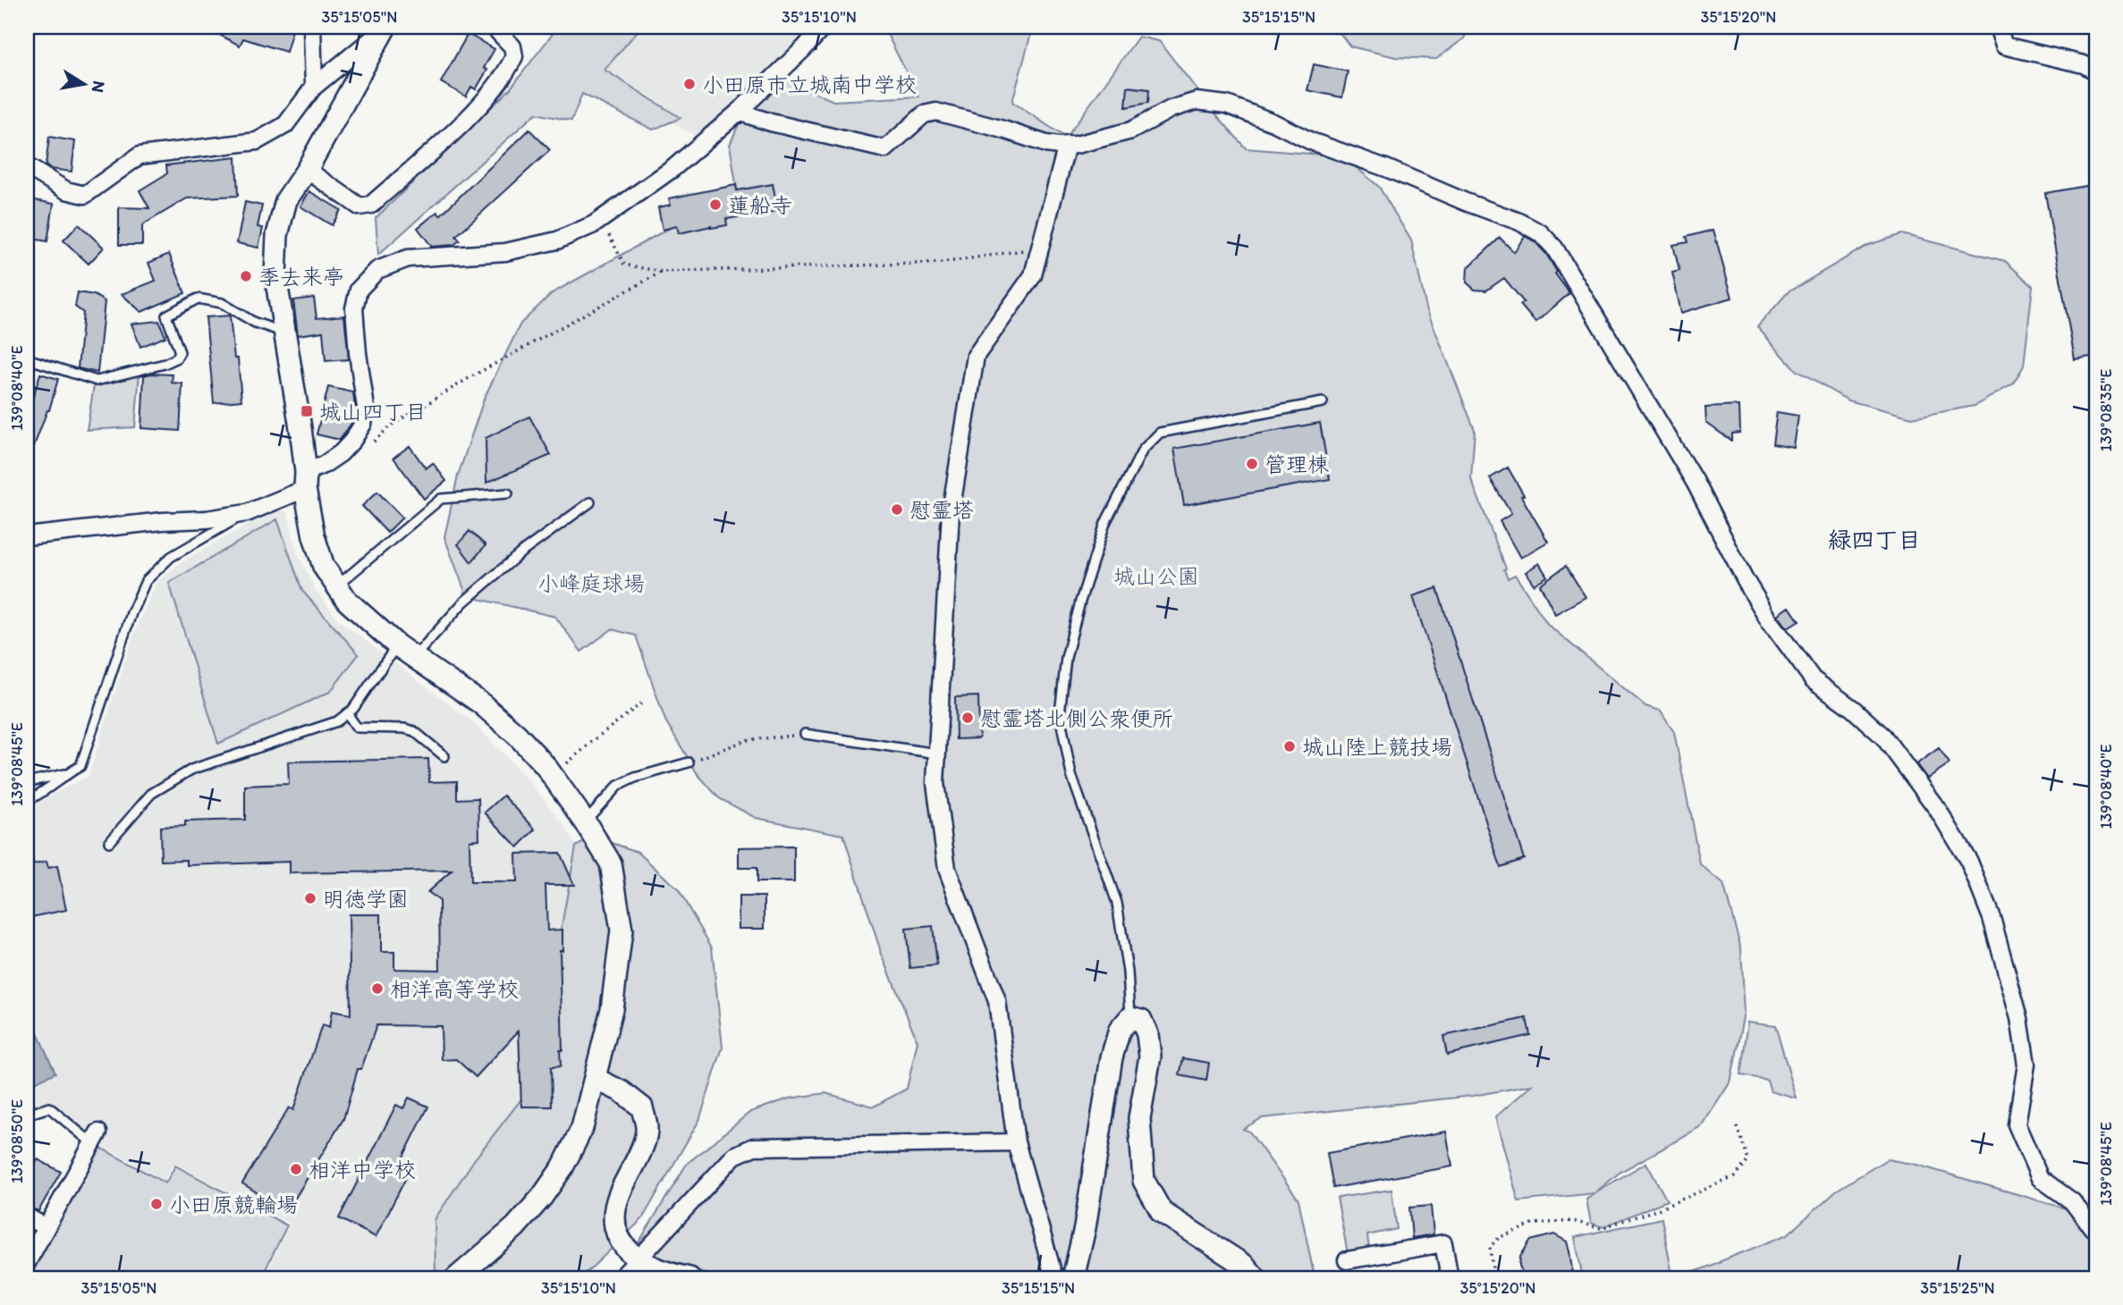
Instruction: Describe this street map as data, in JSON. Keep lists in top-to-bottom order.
{
  "districts": ["緑四丁目"],
  "parks": ["城山公園", "小峰庭球場"],
  "places": {
    "other": [
      "小田原市立城南中学校",
      "蓮船寺",
      "季去来亭",
      "管理棟",
      "慰霊塔",
      "慰霊塔北側公衆便所",
      "城山陸上競技場",
      "明徳学園",
      "相洋高等学校",
      "相洋中学校",
      "小田原競輪場"
    ],
    "transit": ["城山四丁目"]
  },
  "north": "right",
  "coordinates": [
    "35°15'05\"N",
    "35°15'10\"N",
    "35°15'15\"N",
    "35°15'20\"N",
    "139°08'40\"E",
    "139°08'35\"E",
    "139°08'45\"E",
    "139°08'50\"E",
    "35°15'25\"N"
  ]
}
